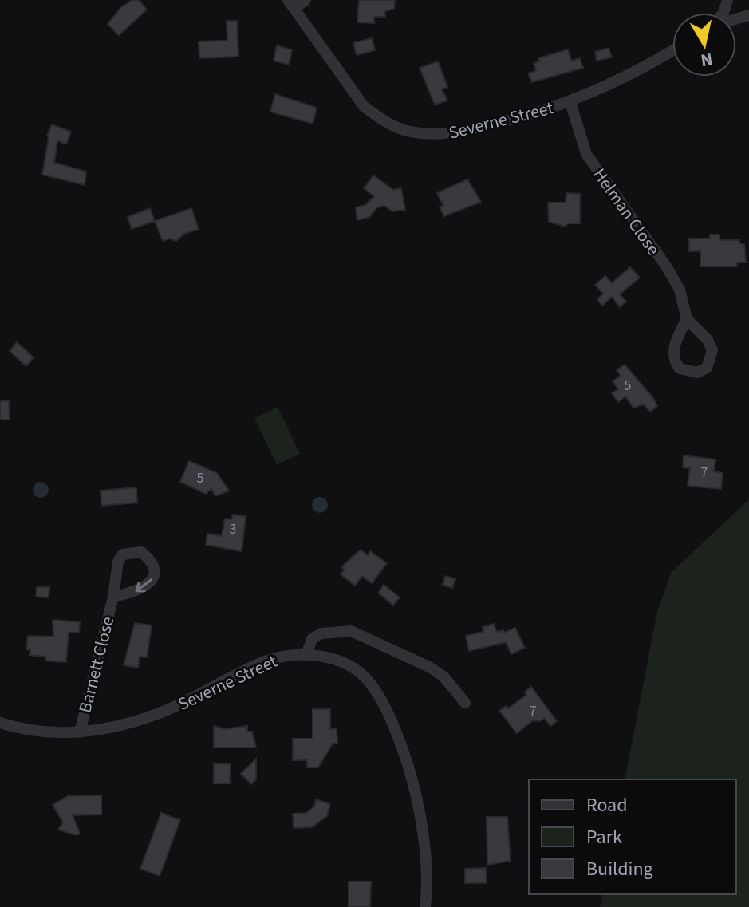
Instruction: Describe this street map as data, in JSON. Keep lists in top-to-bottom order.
{
  "streets": {
    "street": ["Severne Street", "Helman Close", "Barnett Close"]
  },
  "crossings": [
    ["Severne Street", "Helman Close"],
    ["Severne Street", "Barnett Close"]
  ],
  "house_numbers": [
    "5",
    "7",
    "5",
    "3",
    "7"
  ],
  "legend": ["Road", "Park", "Building"],
  "north": "bottom"
}
